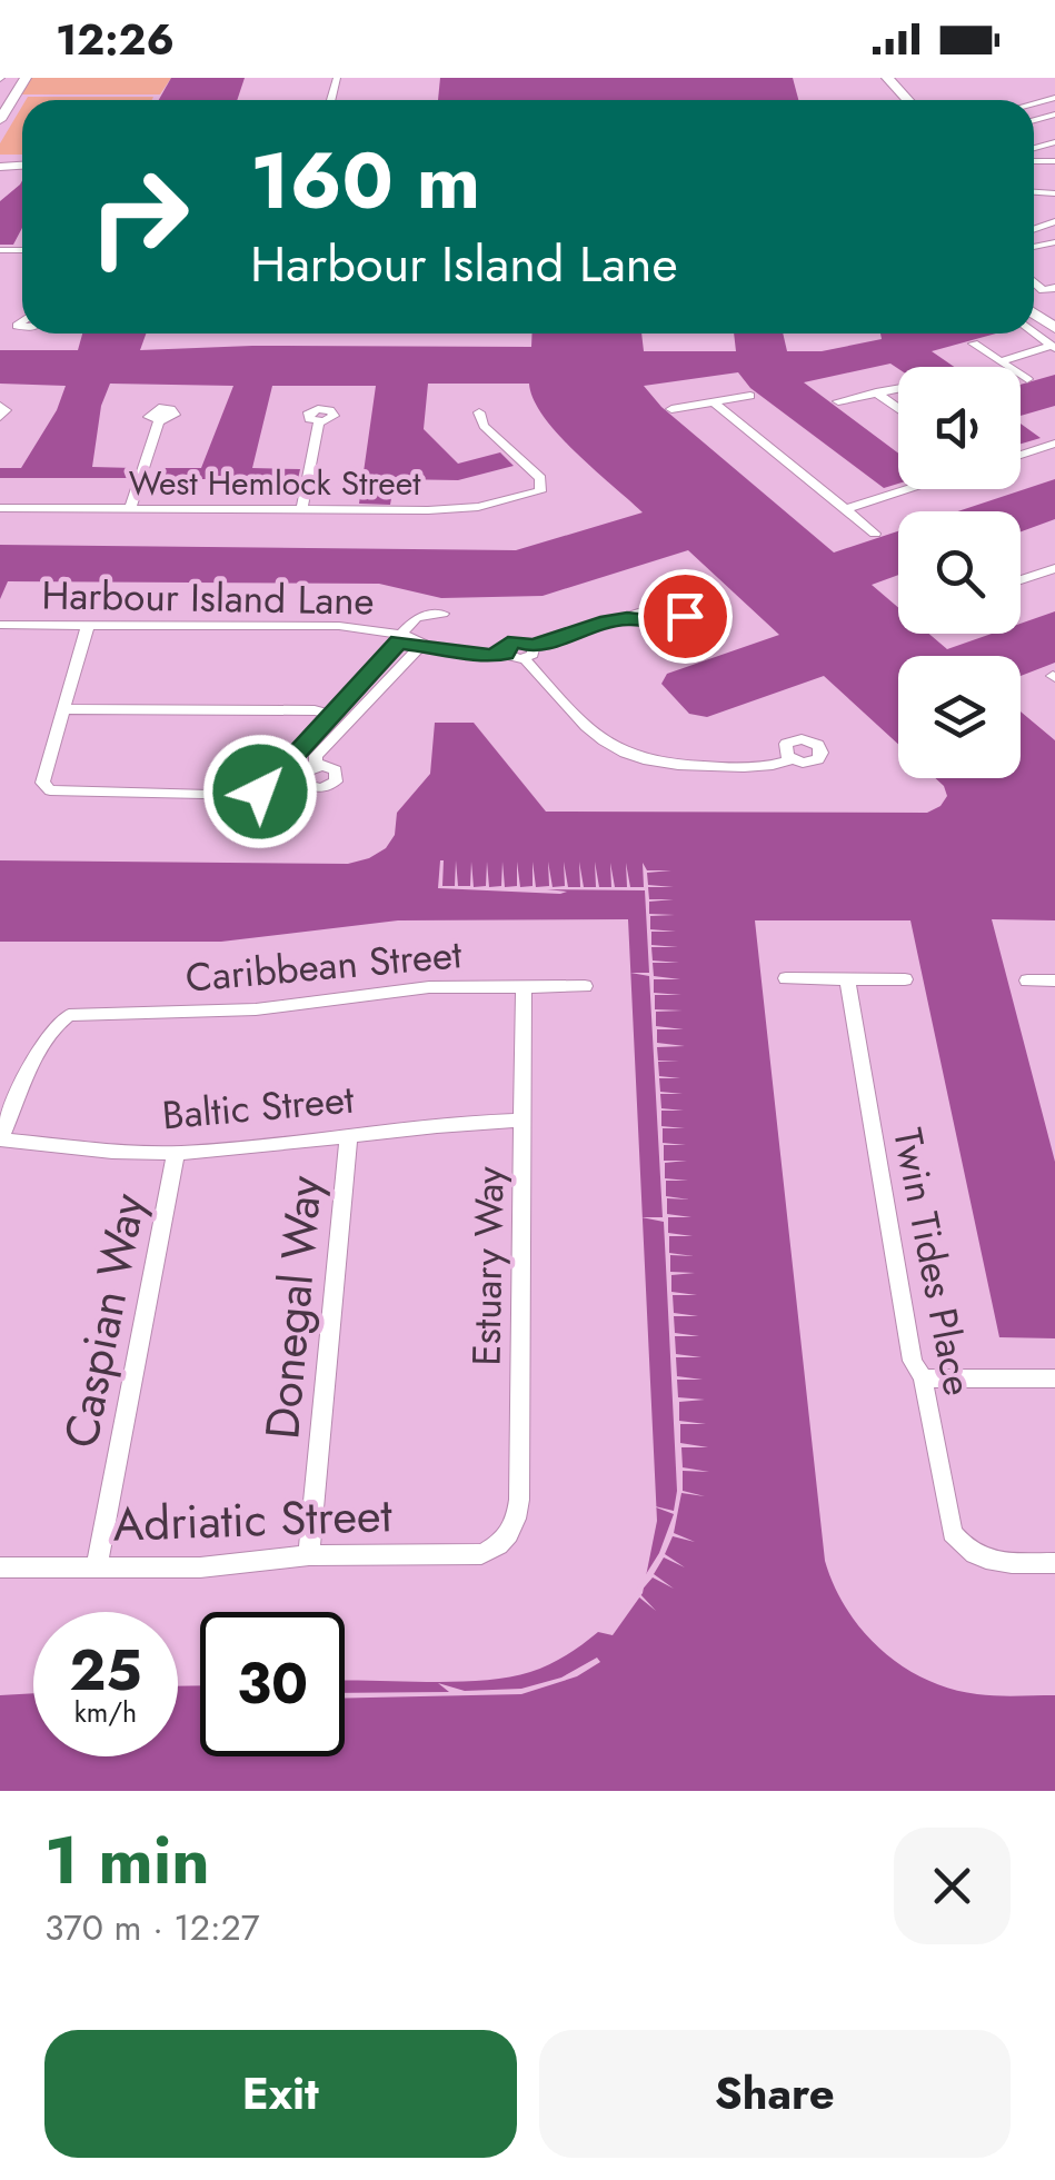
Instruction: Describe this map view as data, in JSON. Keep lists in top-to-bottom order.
{
  "streets": {
    "street": [
      "West Hemlock Street",
      "Harbour Island Lane",
      "Caribbean Street",
      "Baltic Street",
      "Twin Tides Place",
      "Estuary Way",
      "Donegal Way",
      "Caspian Way",
      "Adriatic Street"
    ]
  },
  "crossings": [
    ["Caribbean Street", "Baltic Street"],
    ["Caribbean Street", "Estuary Way"],
    ["Baltic Street", "Estuary Way"],
    ["Baltic Street", "Donegal Way"],
    ["Baltic Street", "Caspian Way"],
    ["Estuary Way", "Adriatic Street"],
    ["Donegal Way", "Adriatic Street"],
    ["Caspian Way", "Adriatic Street"]
  ],
  "page": {
    "status": "12:26",
    "turn": ["160 m", "Harbour Island Lane"],
    "speed": "25 km/h",
    "limit": "30",
    "heading": ["1 min", "370 m · 12:27"],
    "buttons": ["Exit", "Share"]
  }
}
